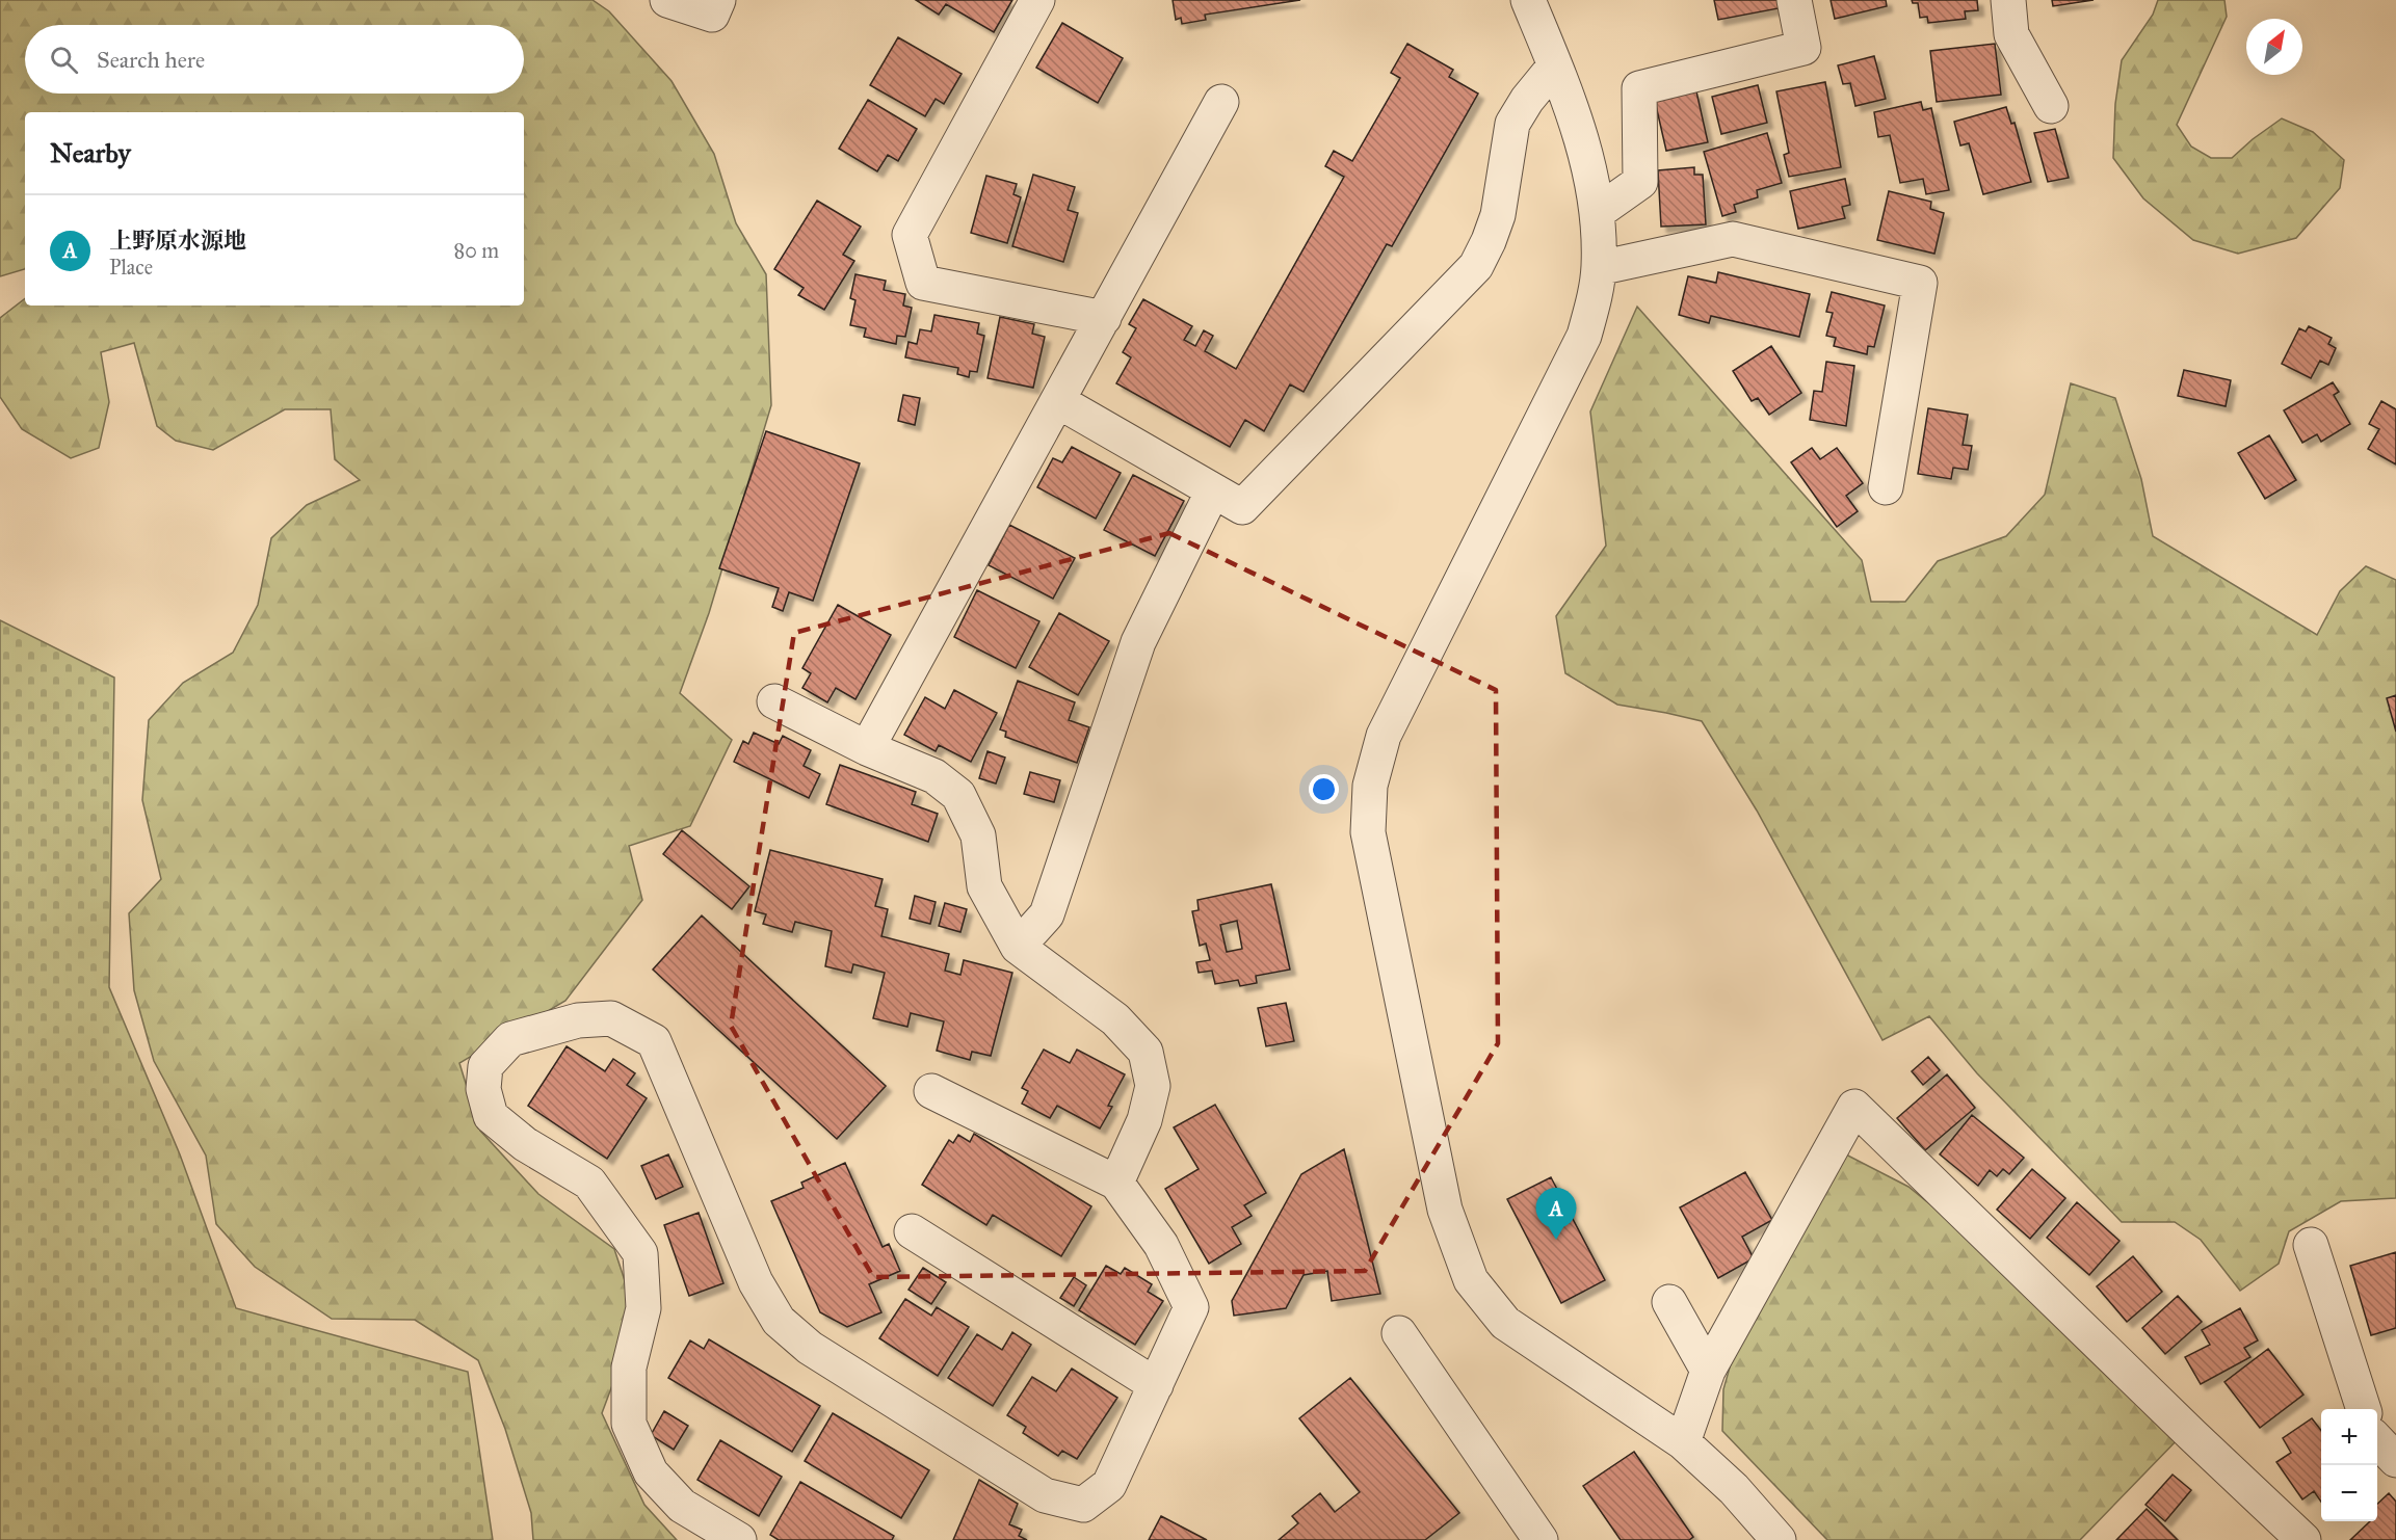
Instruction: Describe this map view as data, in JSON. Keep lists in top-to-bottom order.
{
  "north": "top right",
  "page": {
    "search": "Search here",
    "heading": "Nearby",
    "list": [
      {
        "mark": "A",
        "name": "上野原水源地",
        "note": "Place",
        "value": "80 m"
      }
    ],
    "pins": "A",
    "map_buttons": ["+", "−"]
  }
}
